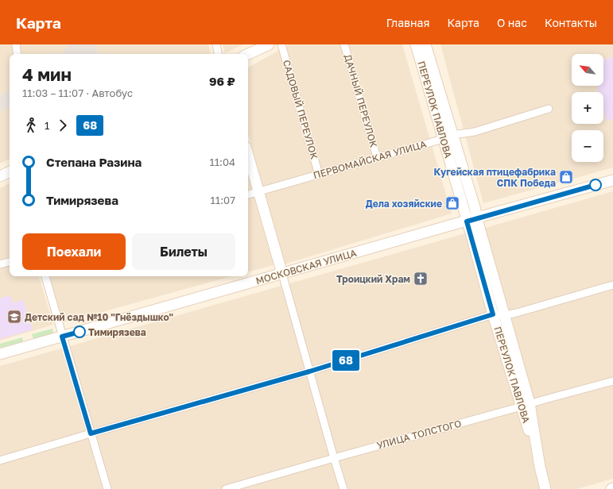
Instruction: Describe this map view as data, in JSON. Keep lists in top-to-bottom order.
{
  "streets": {
    "street": [
      "ДАЧНЫЙ ПЕРЕУЛОК",
      "САДОВЫЙ ПЕРЕУЛОК",
      "ПЕРЕУЛОК ПАВЛОВА",
      "ПЕРВОМАЙСКАЯ УЛИЦА",
      "МОСКОВСКАЯ УЛИЦА",
      "УЛИЦА ТОЛСТОГО"
    ]
  },
  "crossings": [
    ["ДАЧНЫЙ ПЕРЕУЛОК", "ПЕРВОМАЙСКАЯ УЛИЦА"],
    ["САДОВЫЙ ПЕРЕУЛОК", "ПЕРВОМАЙСКАЯ УЛИЦА"],
    ["ПЕРЕУЛОК ПАВЛОВА", "ПЕРВОМАЙСКАЯ УЛИЦА"],
    ["ПЕРЕУЛОК ПАВЛОВА", "МОСКОВСКАЯ УЛИЦА"],
    ["ПЕРЕУЛОК ПАВЛОВА", "УЛИЦА ТОЛСТОГО"]
  ],
  "places": {
    "shop": ["Кугейская птицефабрика СПК Победа", "Дела хозяйские"],
    "church": ["Троицкий Храм"],
    "school or university": ["Детский сад №10 \"Гнёздышко\""],
    "other": ["Тимирязева"]
  },
  "lines": ["bus line 68"],
  "north": "top left",
  "page": {
    "header": "Карта",
    "nav": [
      "Главная",
      "Карта",
      "О нас",
      "Контакты"
    ],
    "on_map": "68",
    "map_buttons": ["+", "−"],
    "heading": ["4 мин", "11:03 – 11:07 · Автобус", "96 ₽"],
    "legs": ["1", "68"],
    "list": [
      {
        "name": "Степана Разина",
        "value": "11:04"
      },
      {
        "name": "Тимирязева",
        "value": "11:07"
      }
    ],
    "buttons": ["Поехали", "Билеты"]
  }
}
